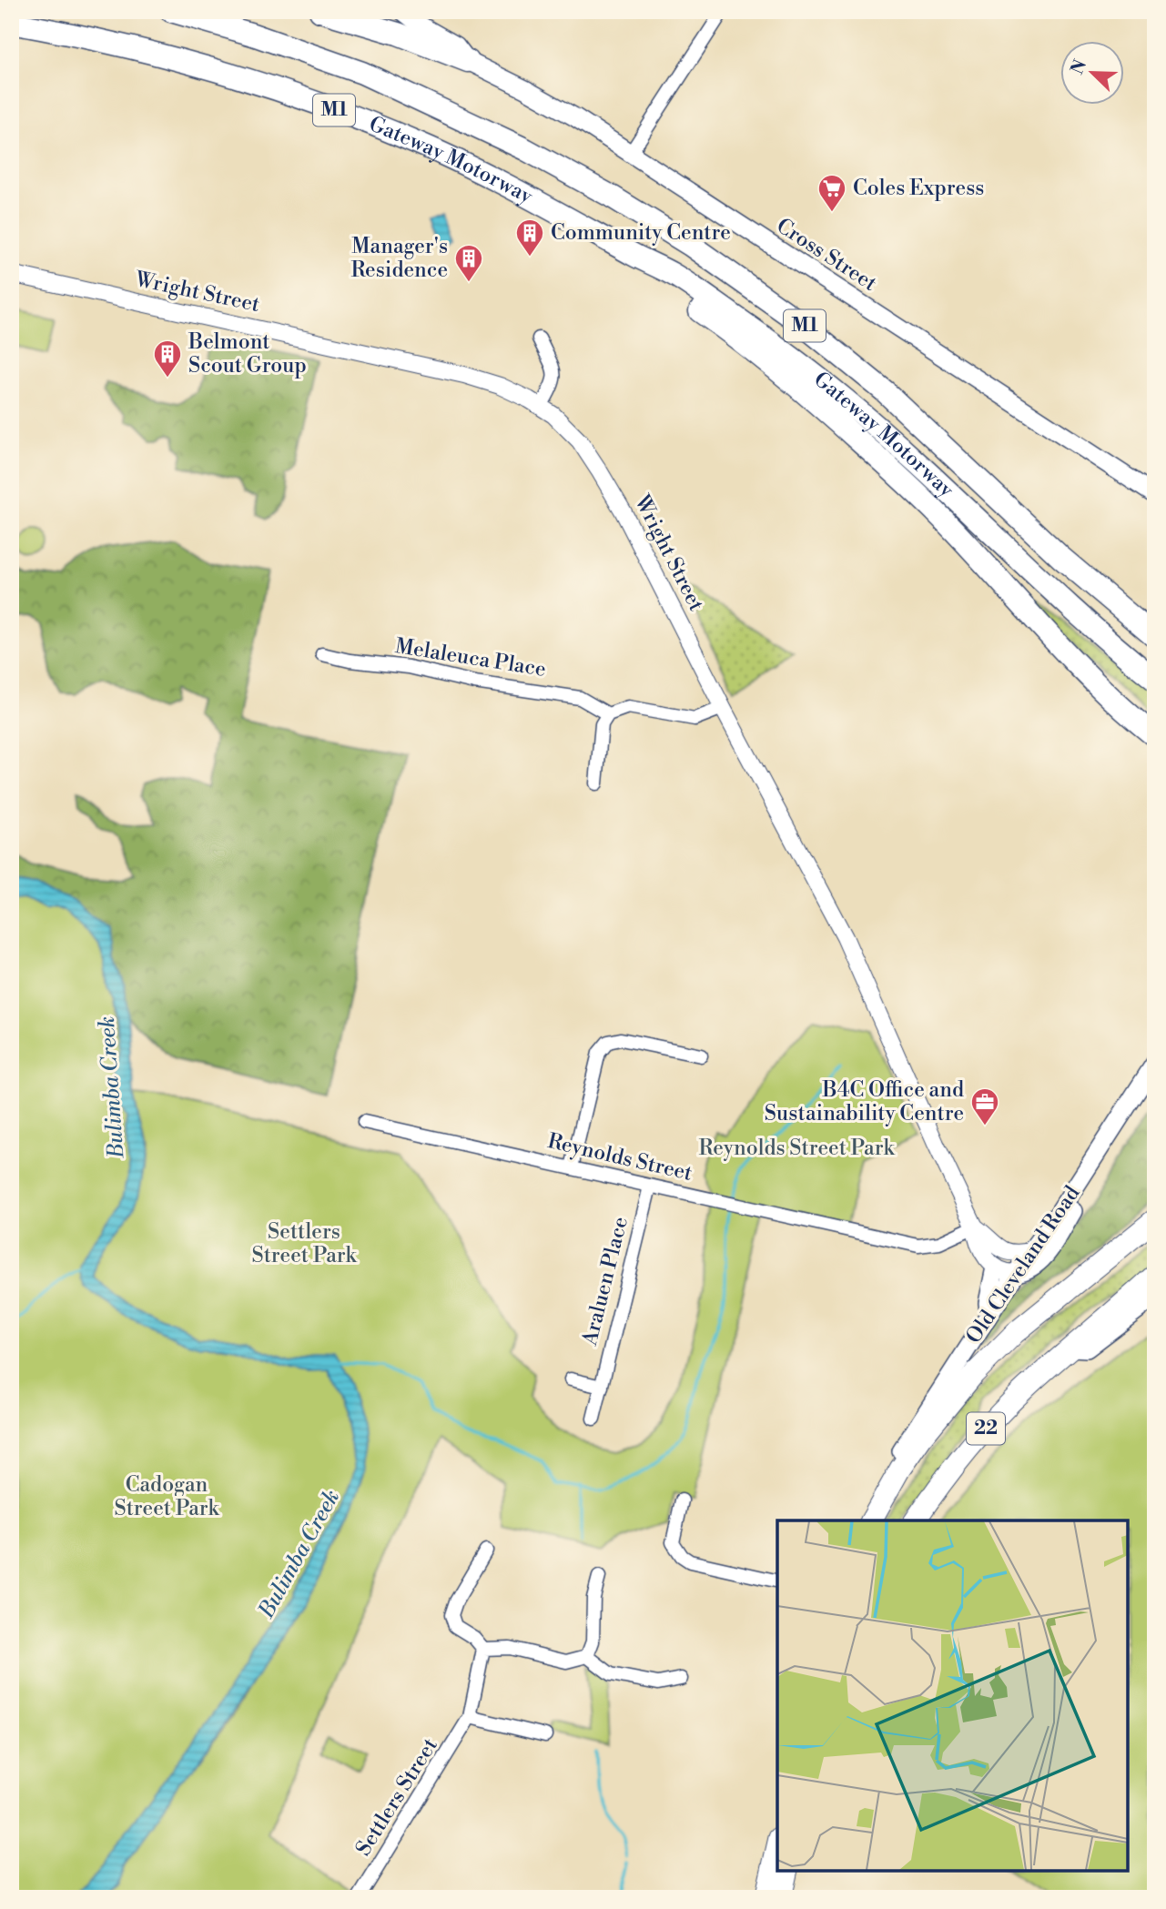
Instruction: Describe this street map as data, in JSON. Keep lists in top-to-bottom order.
{
  "streets": {
    "highway": [
      "M1",
      "Gateway Motorway",
      "Old Cleveland Road",
      "22"
    ],
    "main road": ["Cross Street"],
    "street": [
      "Wright Street",
      "Melaleuca Place",
      "Reynolds Street",
      "Araluen Place",
      "Settlers Street"
    ]
  },
  "crossings": [
    ["Wright Street", "Reynolds Street"],
    ["Wright Street", "Old Cleveland Road"],
    ["Reynolds Street", "Araluen Place"]
  ],
  "water": ["Bulimba Creek"],
  "parks": ["Reynolds Street Park", "Settlers Street Park", "Cadogan Street Park"],
  "places": {
    "supermarket": ["Coles Express"],
    "building": ["Community Centre", "Manager's Residence", "Belmont Scout Group"],
    "office": ["B4C Office and Sustainability Centre"]
  },
  "north": "top left"
}
